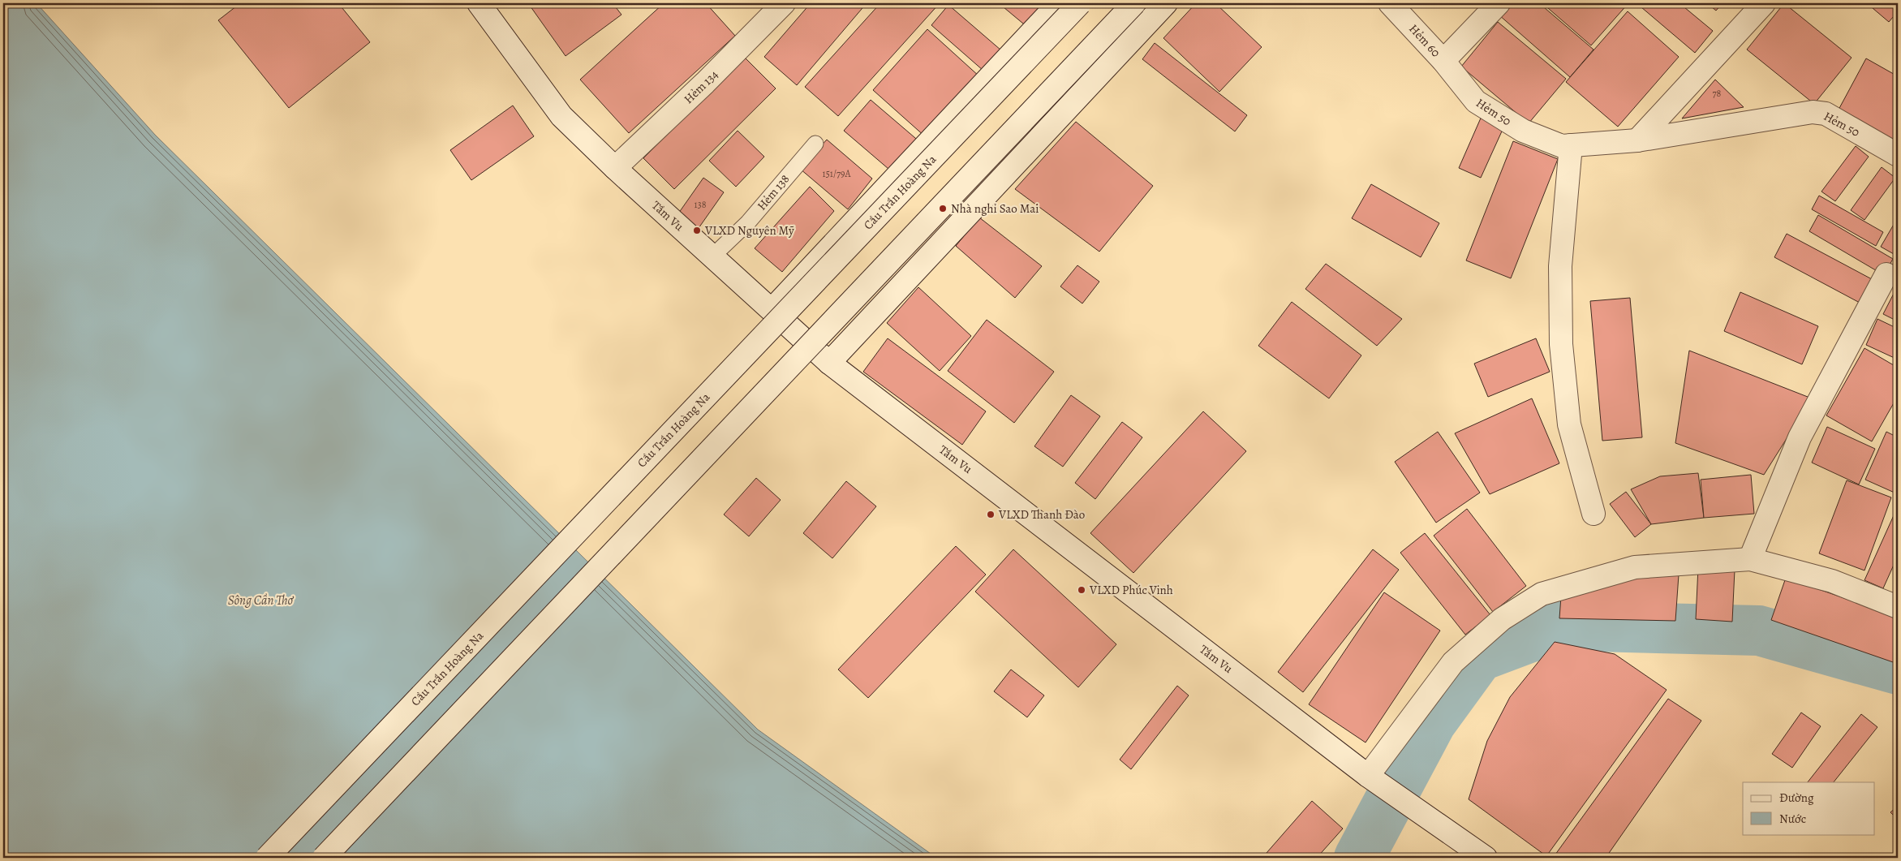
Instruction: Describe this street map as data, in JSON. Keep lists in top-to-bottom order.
{
  "streets": {
    "street": [
      "Hẻm 60",
      "Hẻm 134",
      "Hẻm 50",
      "Cầu Trần Hoàng Na",
      "Tầm Vu"
    ],
    "lane": ["Hẻm 138"]
  },
  "crossings": [
    ["Hẻm 60", "Hẻm 50"],
    ["Hẻm 134", "Tầm Vu"],
    ["Hẻm 138", "Tầm Vu"]
  ],
  "water": ["Sông Cần Thơ"],
  "places": [
    "Nhà nghỉ Sao Mai",
    "VLXD Nguyên Mỹ",
    "VLXD Thanh Đào",
    "VLXD Phúc Vinh"
  ],
  "house_numbers": ["78", "151/79A", "138"],
  "legend": ["Đường", "Nước"]
}
